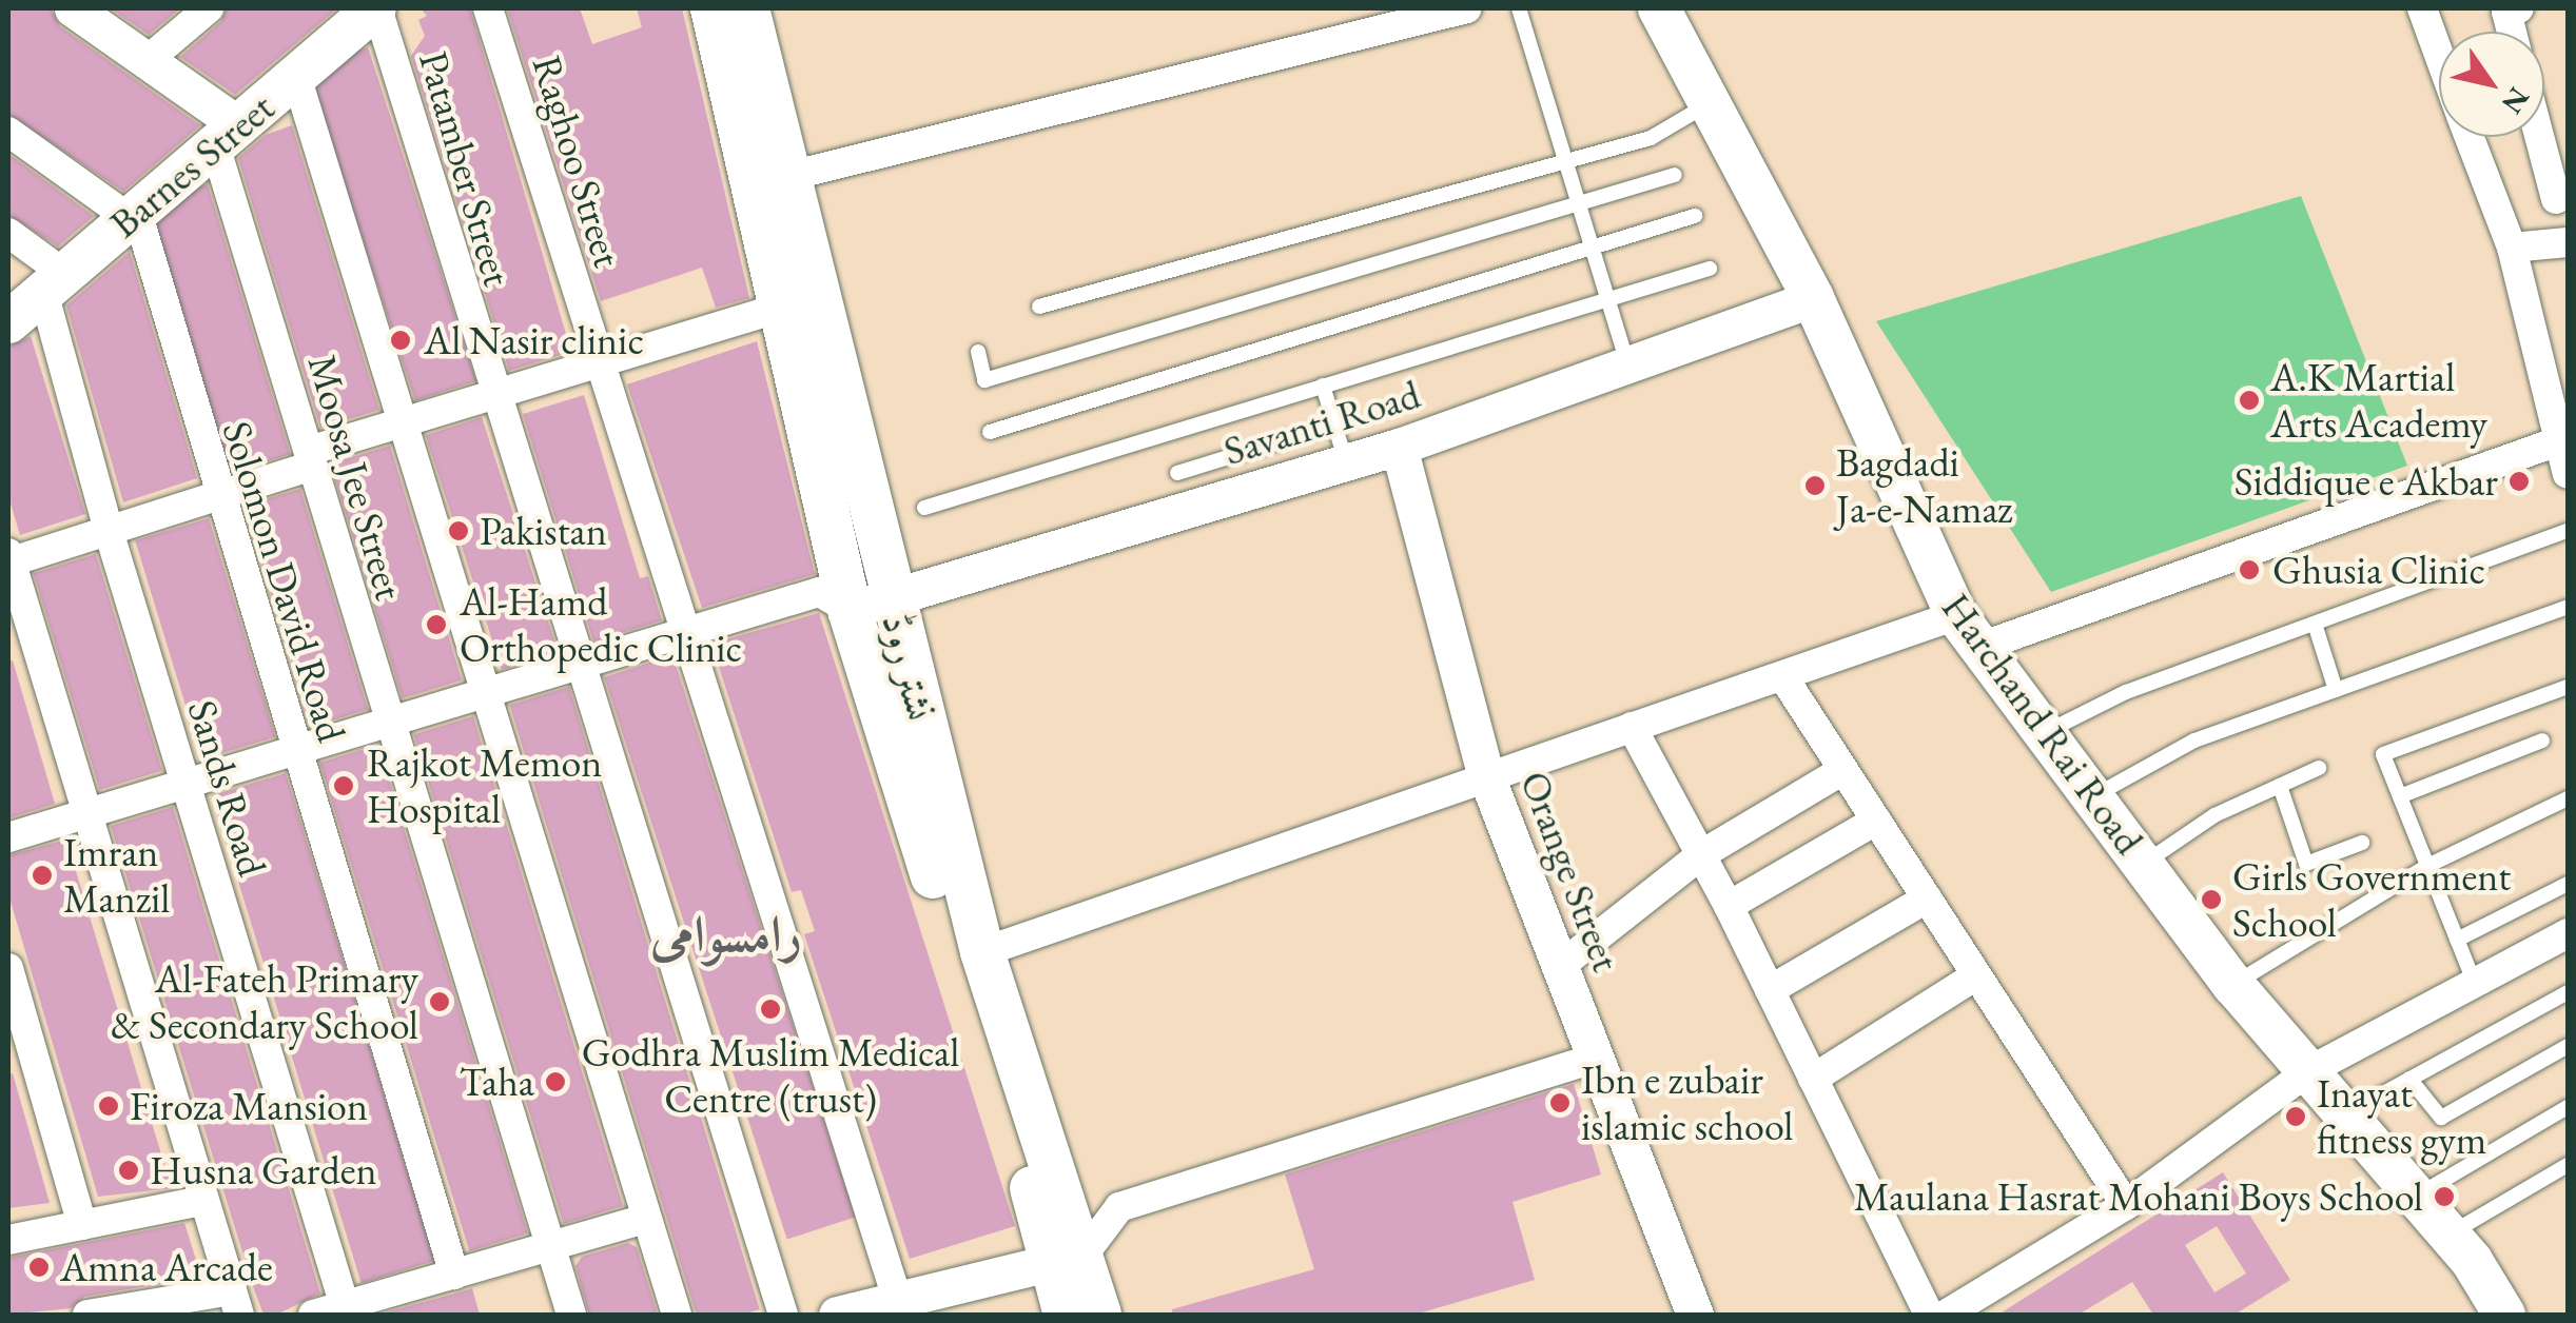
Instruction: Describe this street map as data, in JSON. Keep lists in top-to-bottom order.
{
  "streets": {
    "main road": ["Barnes Street", "نشتر روڈ", "Harchand Rai Road"],
    "street": [
      "Raghoo Street",
      "Patamber Street",
      "Savanti Road",
      "Moosa Jee Street",
      "Solomon David Road",
      "Sands Road",
      "Orange Street"
    ]
  },
  "crossings": [
    ["Barnes Street", "Patamber Street"],
    ["Barnes Street", "Moosa Jee Street"],
    ["Barnes Street", "Solomon David Road"],
    ["Barnes Street", "Sands Road"],
    ["Savanti Road", "نشتر روڈ"],
    ["Savanti Road", "Harchand Rai Road"],
    ["Savanti Road", "Orange Street"]
  ],
  "districts": ["رامسوامی"],
  "places": [
    "Al Nasir clinic",
    "A.K Martial Arts Academy",
    "Siddique e Akbar",
    "Bagdadi Ja-e-Namaz",
    "Pakistan",
    "Ghusia Clinic",
    "Al-Hamd Orthopedic Clinic",
    "Rajkot Memon Hospital",
    "Imran Manzil",
    "Girls Government School",
    "Al-Fateh Primary & Secondary School",
    "Godhra Muslim Medical Centre (trust)",
    "Taha",
    "Ibn e zubair islamic school",
    "Firoza Mansion",
    "Inayat fitness gym",
    "Husna Garden",
    "Maulana Hasrat Mohani Boys School",
    "Amna Arcade"
  ],
  "north": "bottom right"
}
